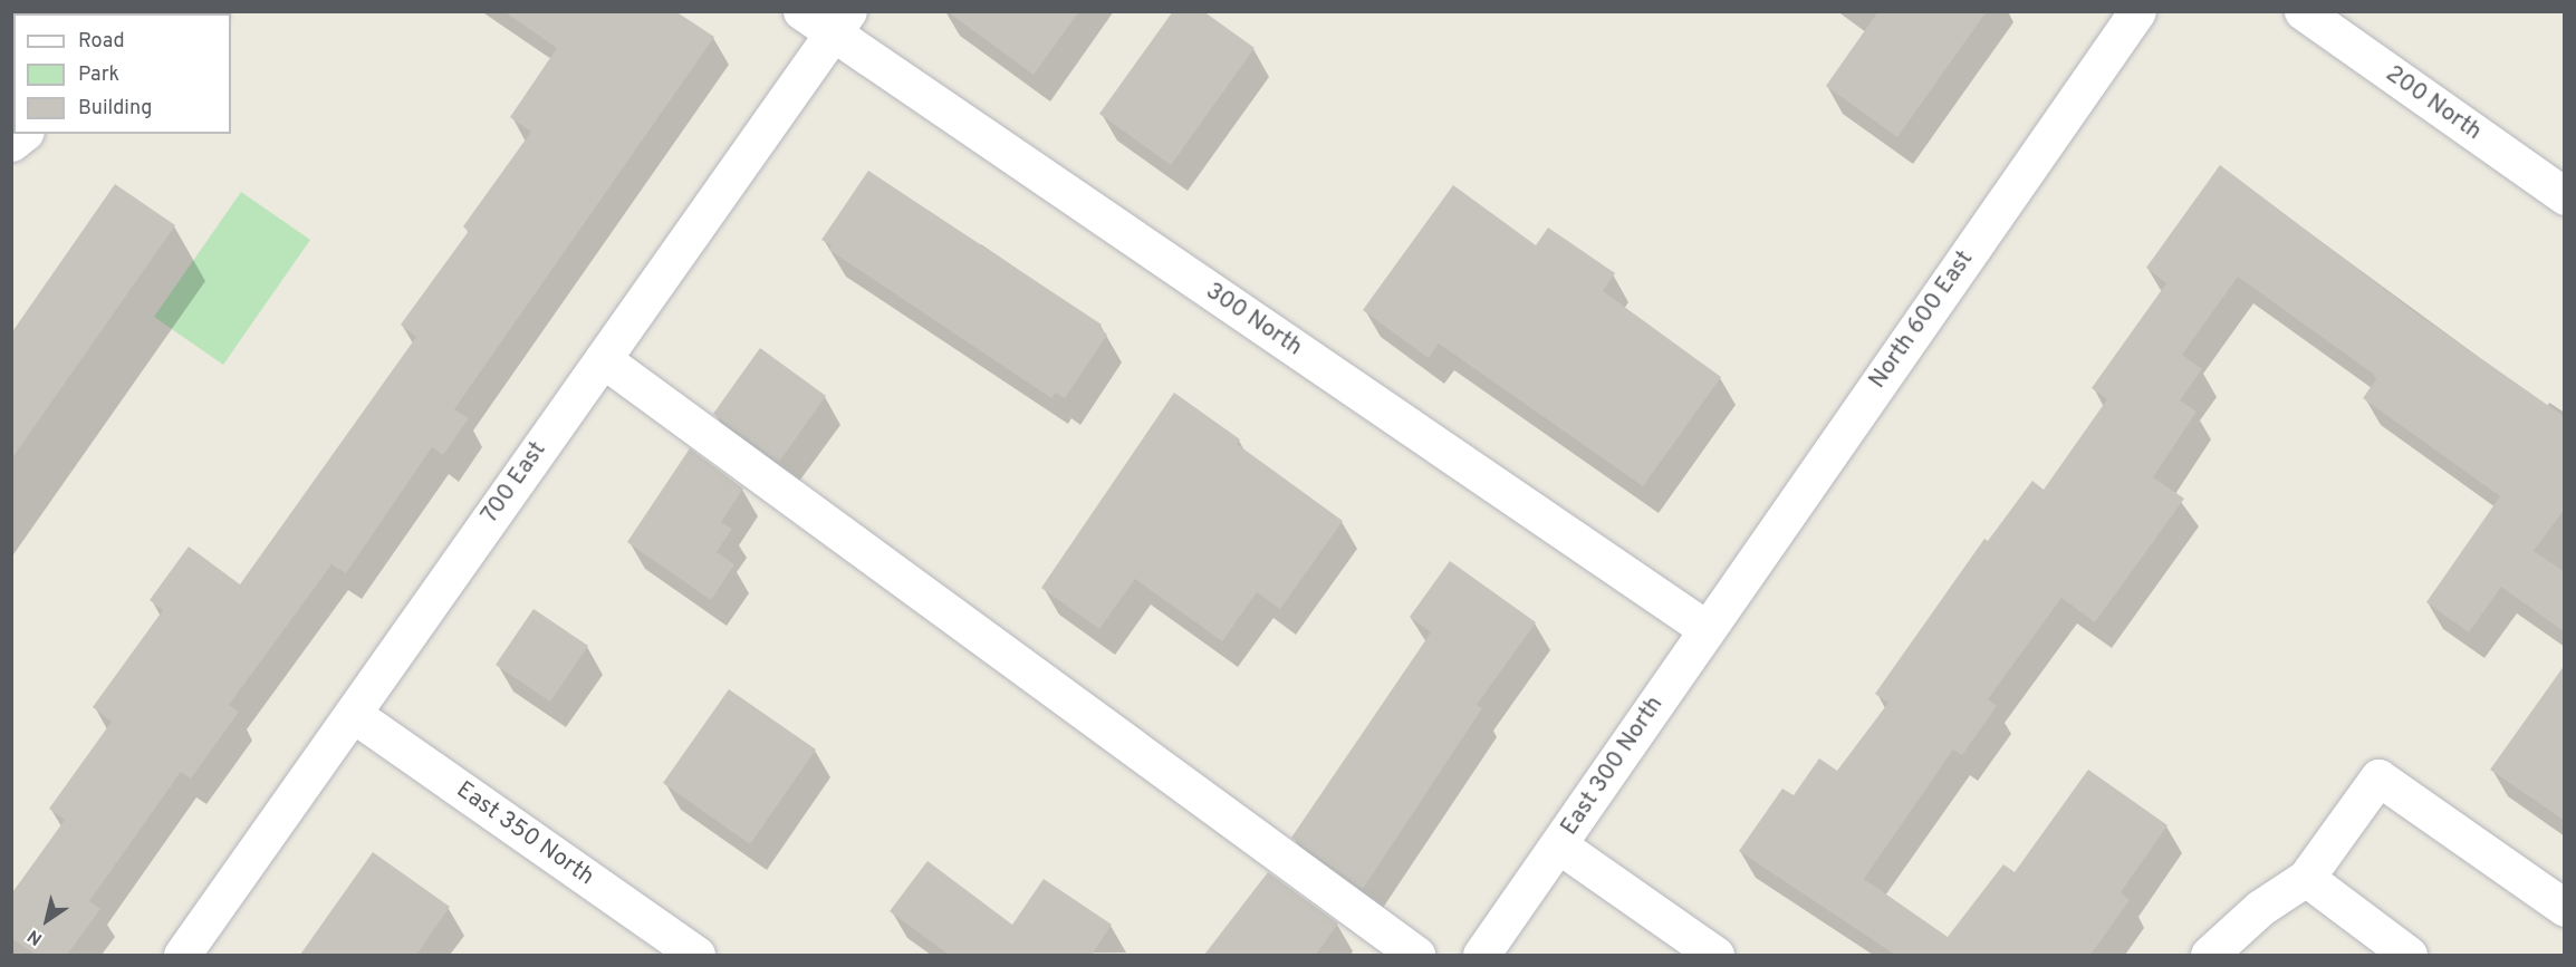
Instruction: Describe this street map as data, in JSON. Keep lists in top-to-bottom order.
{
  "streets": {
    "street": [
      "200 North",
      "300 North",
      "North 600 East",
      "700 East",
      "East 300 North",
      "East 350 North"
    ]
  },
  "crossings": [
    ["300 North", "North 600 East"],
    ["300 North", "700 East"],
    ["300 North", "East 300 North"],
    ["North 600 East", "East 300 North"],
    ["700 East", "East 350 North"]
  ],
  "legend": ["Road", "Park", "Building"],
  "north": "bottom left"
}
